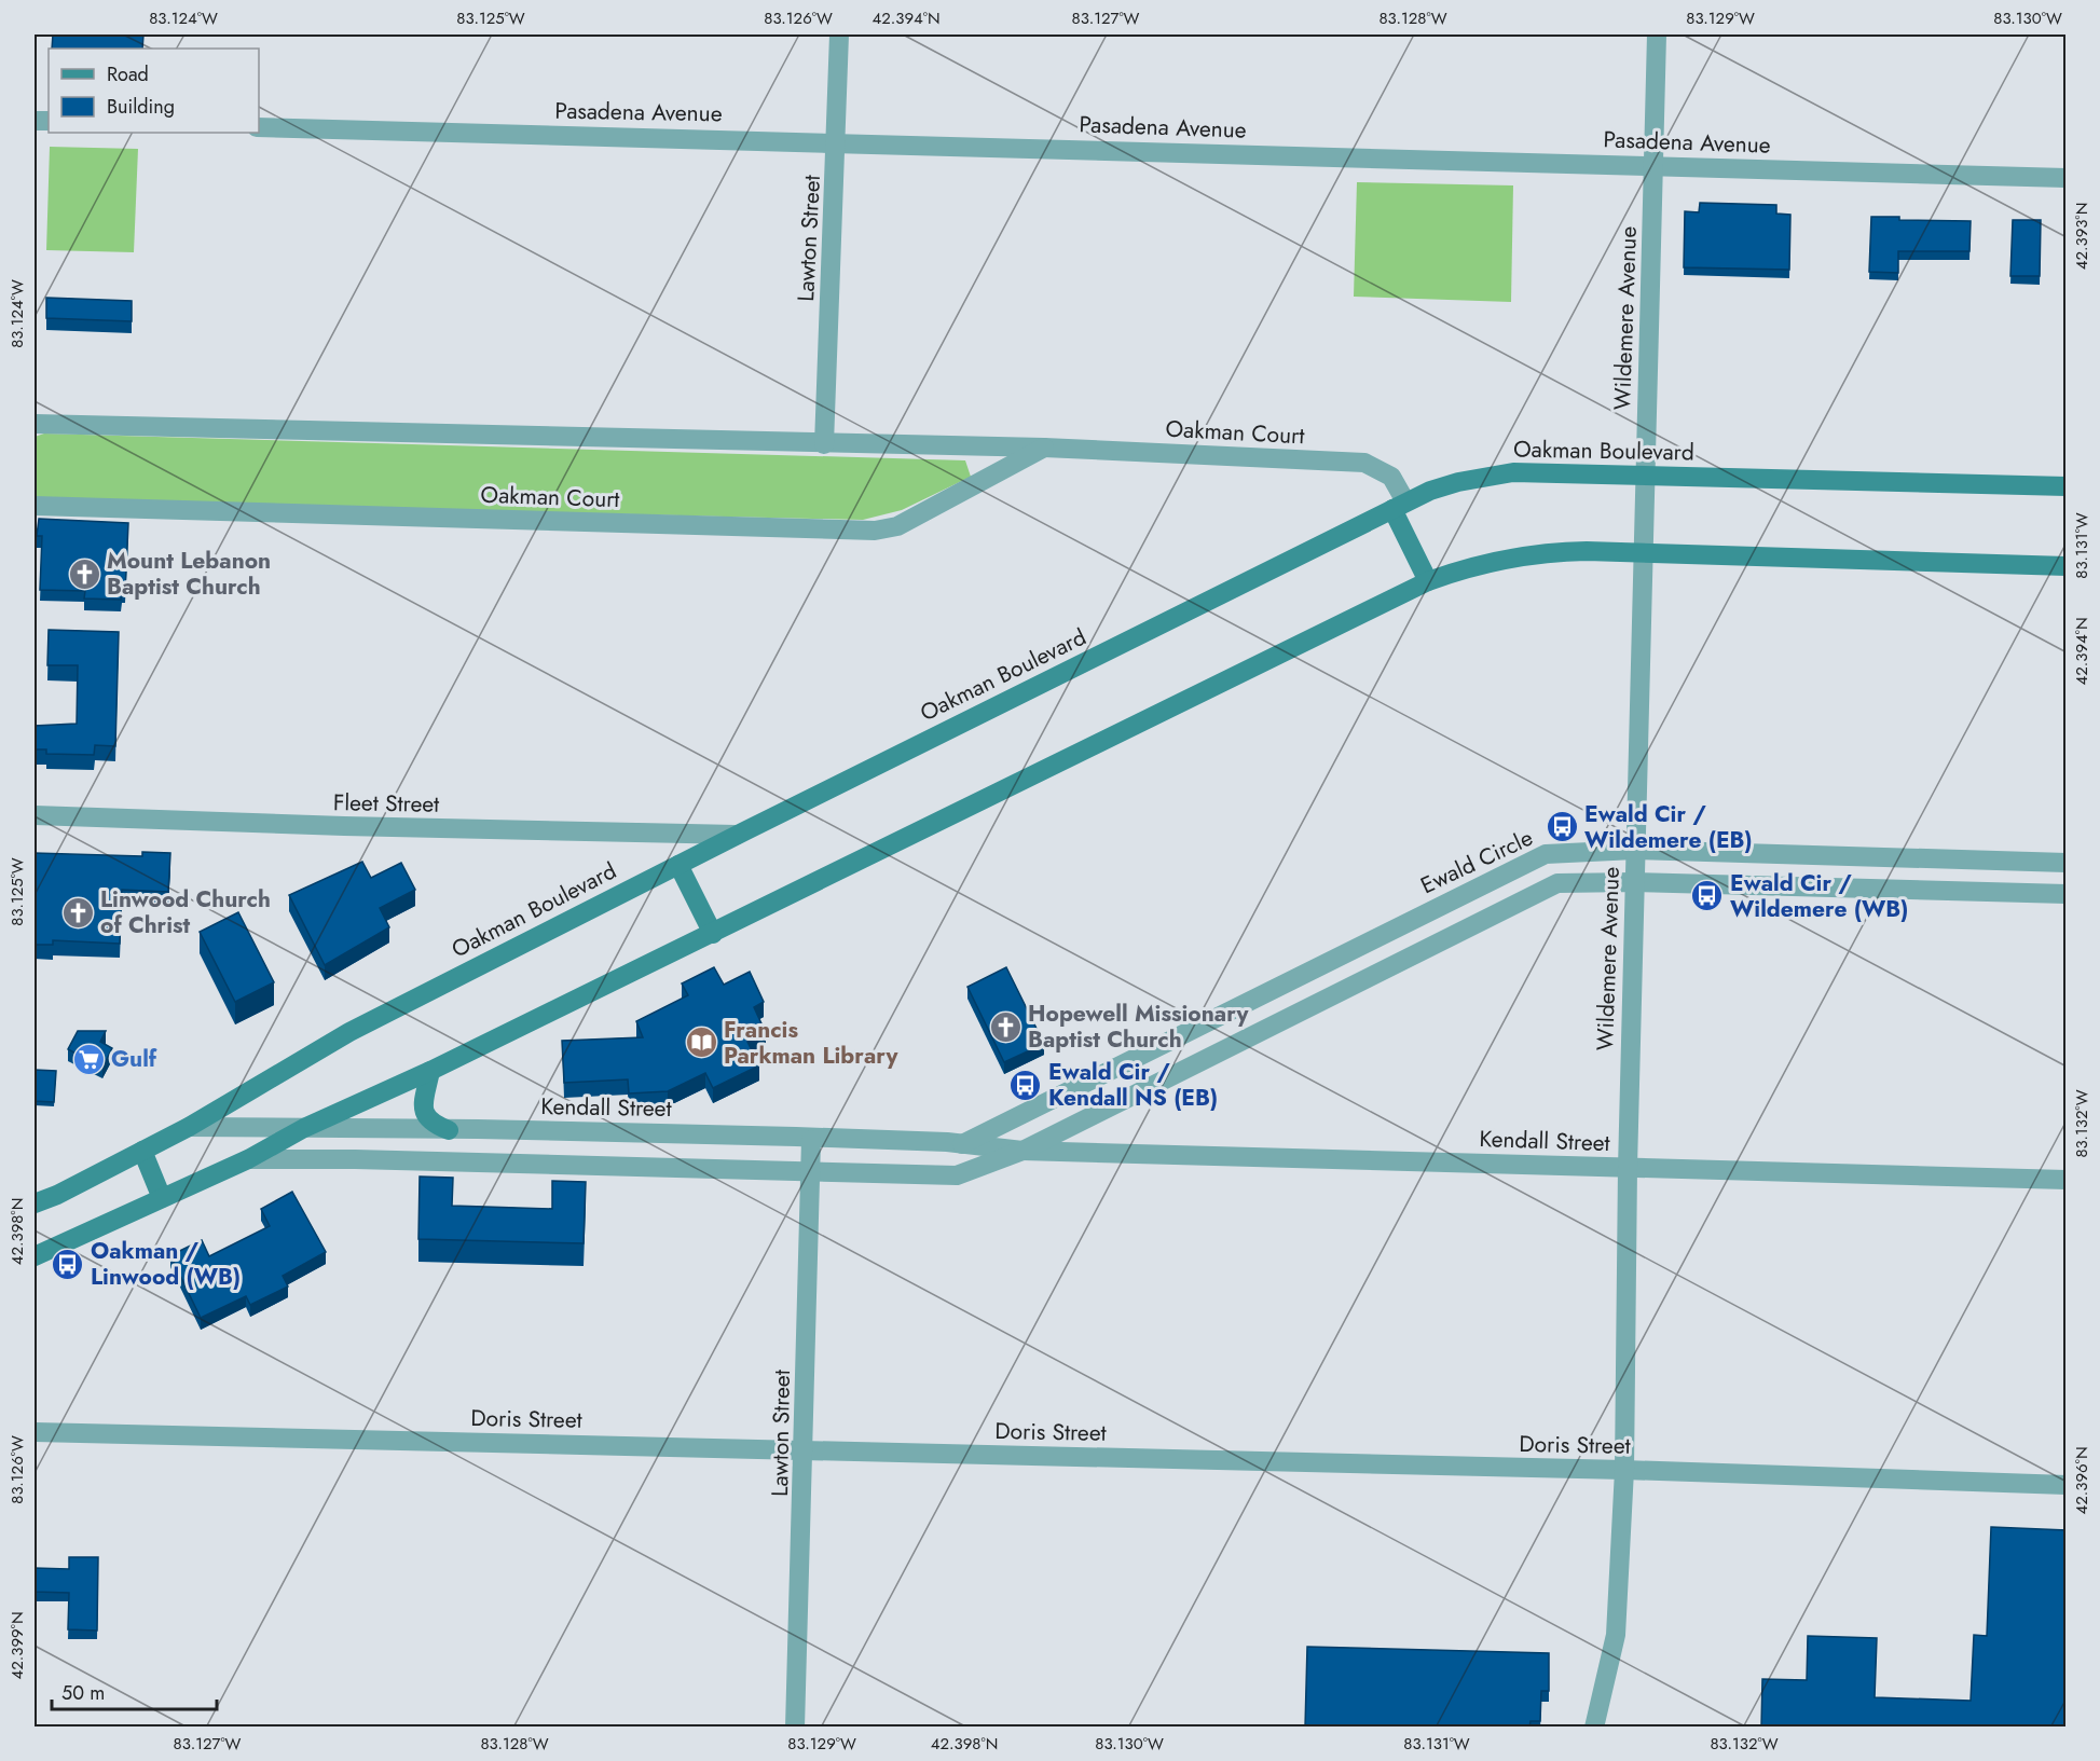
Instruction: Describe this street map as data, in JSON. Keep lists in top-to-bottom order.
{
  "streets": {
    "street": [
      "Pasadena Avenue",
      "Lawton Street",
      "Wildemere Avenue",
      "Oakman Court",
      "Oakman Boulevard",
      "Fleet Street",
      "Ewald Circle",
      "Kendall Street",
      "Doris Street"
    ]
  },
  "crossings": [
    ["Pasadena Avenue", "Lawton Street"],
    ["Pasadena Avenue", "Wildemere Avenue"],
    ["Lawton Street", "Oakman Court"],
    ["Lawton Street", "Kendall Street"],
    ["Lawton Street", "Doris Street"],
    ["Wildemere Avenue", "Oakman Boulevard"],
    ["Wildemere Avenue", "Ewald Circle"],
    ["Wildemere Avenue", "Kendall Street"],
    ["Wildemere Avenue", "Doris Street"],
    ["Oakman Court", "Oakman Boulevard"],
    ["Oakman Boulevard", "Fleet Street"],
    ["Oakman Boulevard", "Kendall Street"],
    ["Ewald Circle", "Kendall Street"]
  ],
  "places": {
    "church": ["Mount Lebanon Baptist Church", "Linwood Church of Christ", "Hopewell Missionary Baptist Church"],
    "bus stop": [
      "Ewald Cir / Wildemere (EB)",
      "Ewald Cir / Wildemere (WB)",
      "Ewald Cir / Kendall NS (EB)",
      "Oakman / Linwood (WB)"
    ],
    "library": ["Francis Parkman Library"],
    "supermarket": ["Gulf"]
  },
  "legend": ["Road", "Building"],
  "scale_bar": "50 m",
  "coordinates": [
    "83.124°W",
    "83.125°W",
    "83.126°W",
    "42.394°N",
    "83.127°W",
    "83.128°W",
    "83.129°W",
    "83.130°W",
    "42.393°N",
    "83.131°W",
    "83.132°W",
    "42.398°N",
    "42.396°N",
    "42.399°N"
  ]
}
